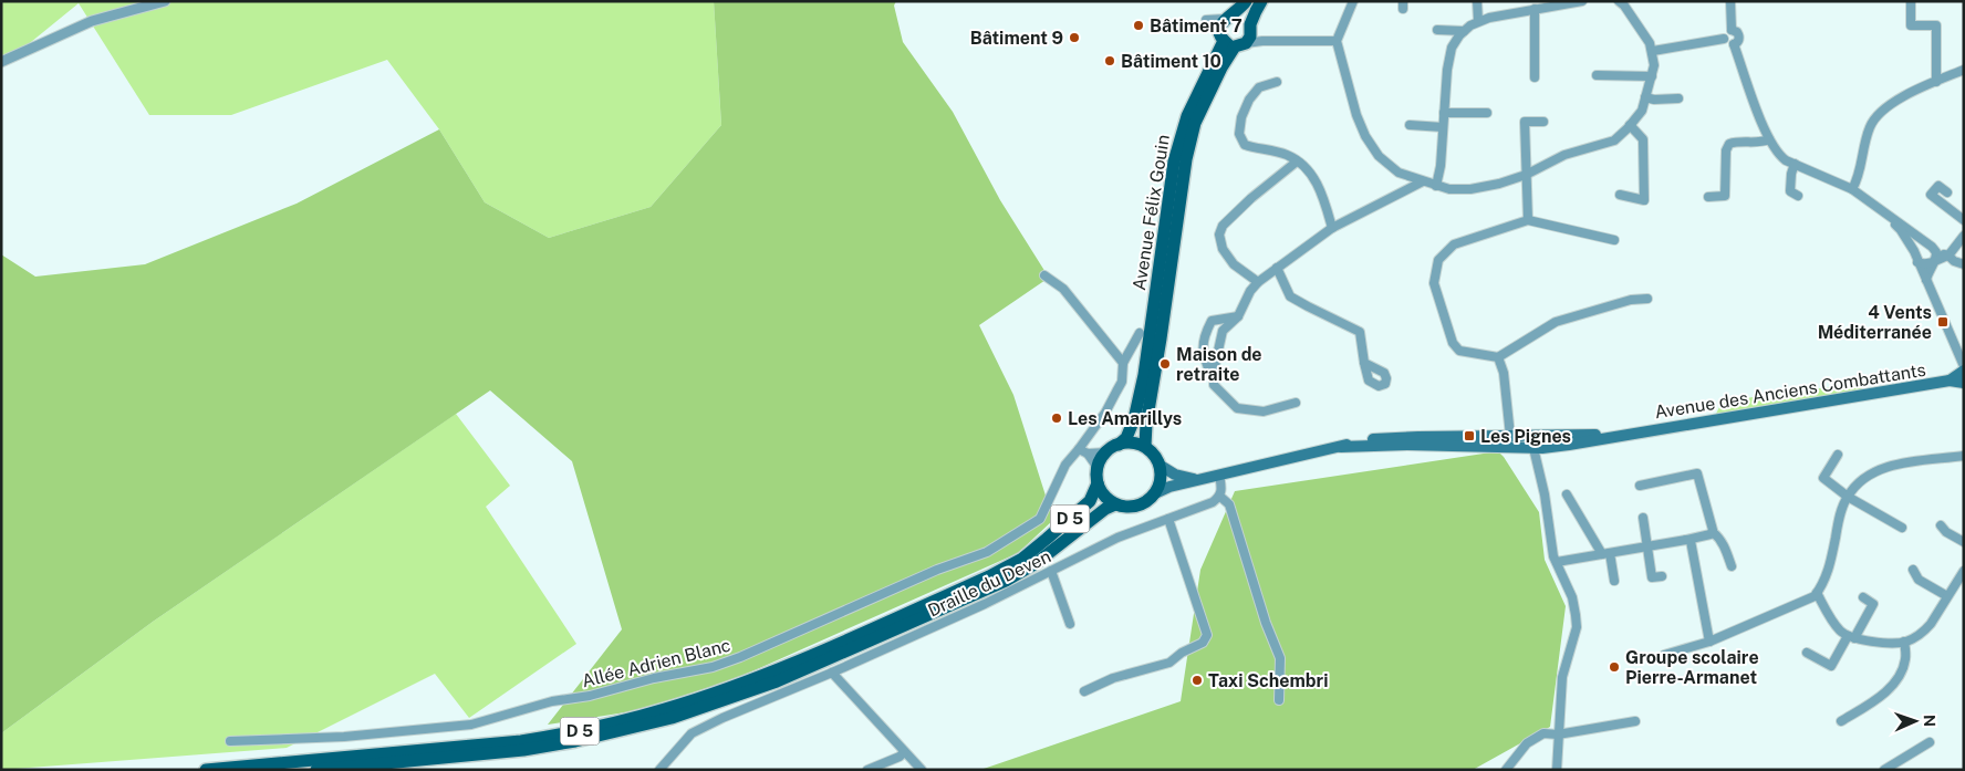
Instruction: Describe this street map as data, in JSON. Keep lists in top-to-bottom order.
{
  "streets": {
    "main road": ["Avenue Félix Gouin", "Avenue des Anciens Combattants", "D 5"],
    "street": ["Draille du Deven", "Allée Adrien Blanc"]
  },
  "crossings": [
    ["Avenue Félix Gouin", "Avenue des Anciens Combattants"],
    ["Avenue Félix Gouin", "D 5"],
    ["Avenue des Anciens Combattants", "D 5"]
  ],
  "places": {
    "other": [
      "Bâtiment 7",
      "Bâtiment 9",
      "Bâtiment 10",
      "Maison de retraite",
      "Les Amarillys",
      "Groupe scolaire Pierre-Armanet",
      "Taxi Schembri"
    ],
    "transit": ["4 Vents Méditerranée", "Les Pignes"]
  },
  "north": "right"
}
